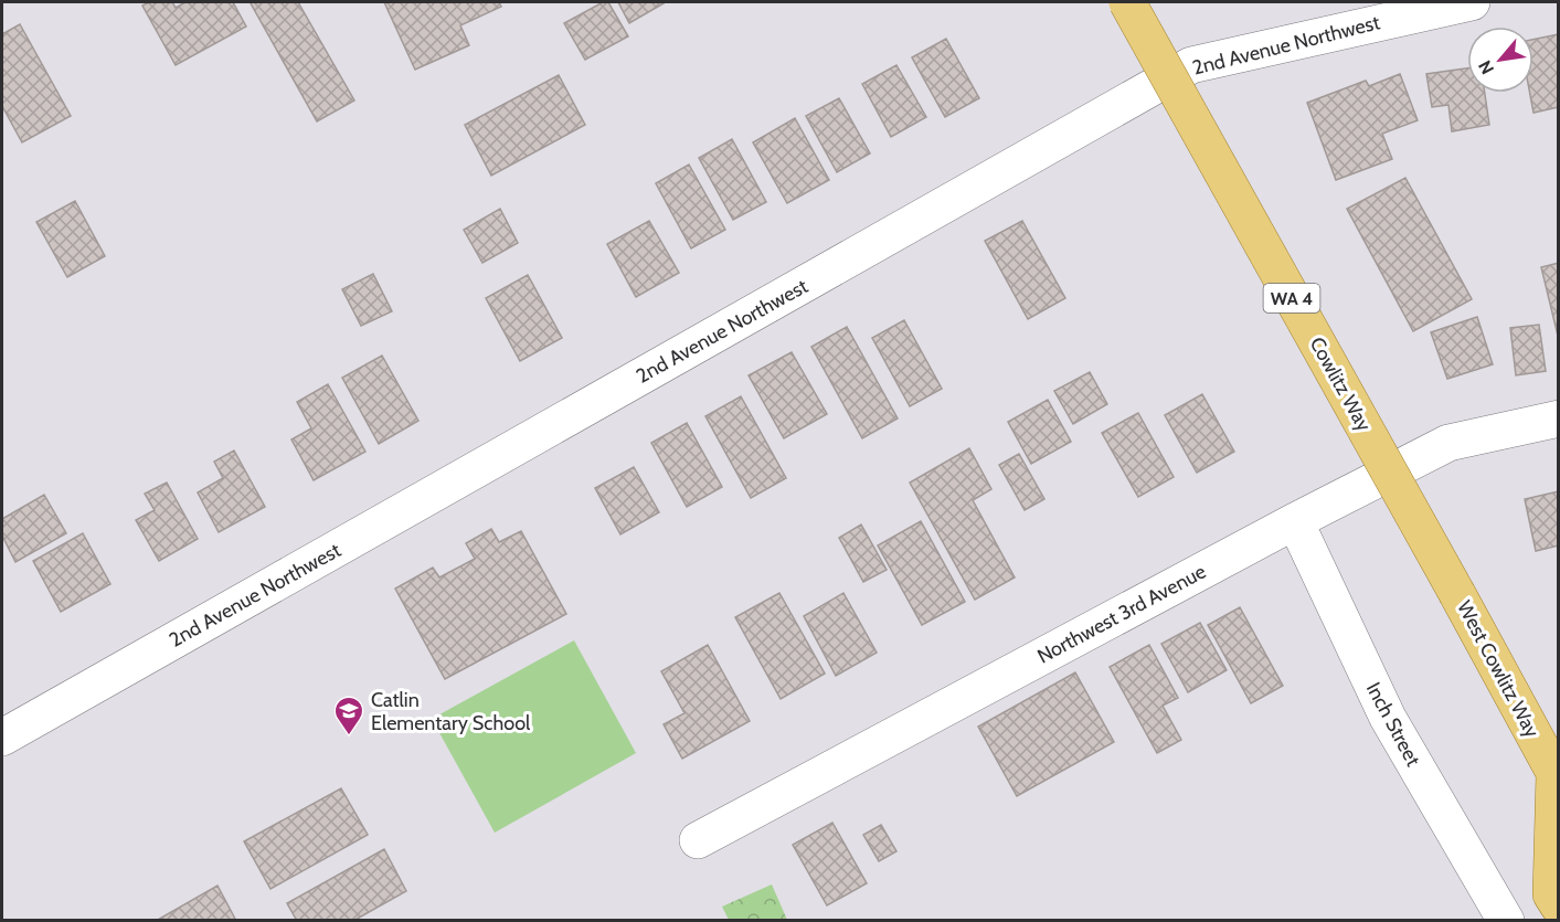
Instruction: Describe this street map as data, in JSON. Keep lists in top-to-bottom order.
{
  "streets": {
    "main road": ["WA 4", "Cowlitz Way", "West Cowlitz Way"],
    "street": ["2nd Avenue Northwest", "Northwest 3rd Avenue", "Inch Street"]
  },
  "crossings": [
    ["Cowlitz Way", "West Cowlitz Way"],
    ["Northwest 3rd Avenue", "Inch Street"]
  ],
  "places": {
    "school or university": ["Catlin Elementary School"]
  },
  "north": "bottom left"
}
